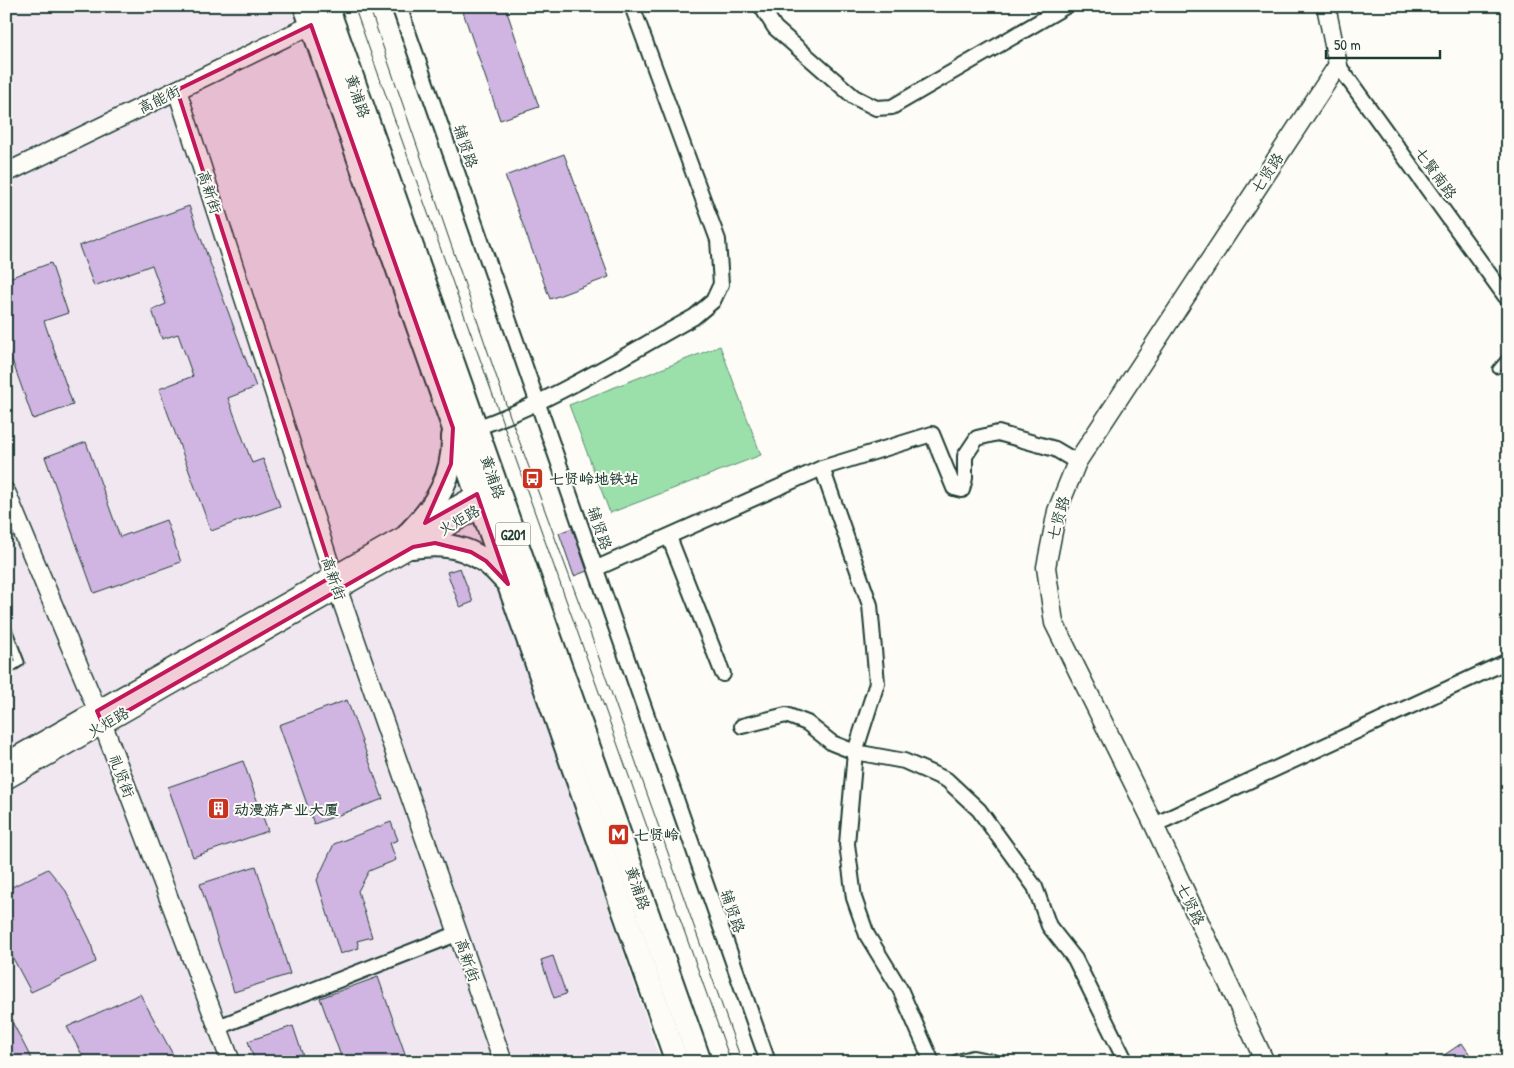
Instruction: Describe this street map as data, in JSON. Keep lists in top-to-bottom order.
{
  "streets": {
    "highway": ["黄浦路", "G201"],
    "street": [
      "高能街",
      "辅贤路",
      "七贤路",
      "七賢南路",
      "高新街",
      "火炬路",
      "礼贤街"
    ]
  },
  "crossings": [
    ["黄浦路", "高能街"],
    ["黄浦路", "火炬路"],
    ["高能街", "高新街"],
    ["七贤路", "七賢南路"],
    ["高新街", "火炬路"],
    ["火炬路", "礼贤街"]
  ],
  "places": {
    "bus stop": ["七贤岭地铁站"],
    "building": ["动漫游产业大厦"],
    "metro station": ["七贤岭"]
  },
  "scale_bar": "50 m"
}
